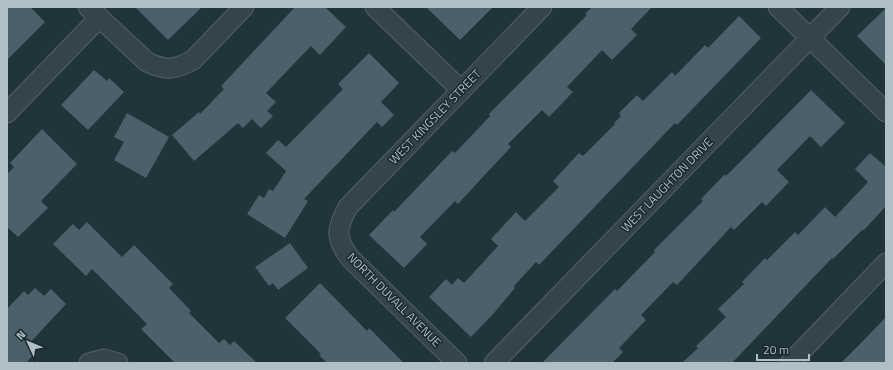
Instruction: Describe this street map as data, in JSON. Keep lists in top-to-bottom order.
{
  "streets": {
    "street": ["WEST KINGSLEY STREET", "WEST LAUGHTON DRIVE", "NORTH DUVALL AVENUE"]
  },
  "crossings": [
    ["WEST KINGSLEY STREET", "NORTH DUVALL AVENUE"]
  ],
  "scale_bar": "20 m",
  "north": "top left"
}
